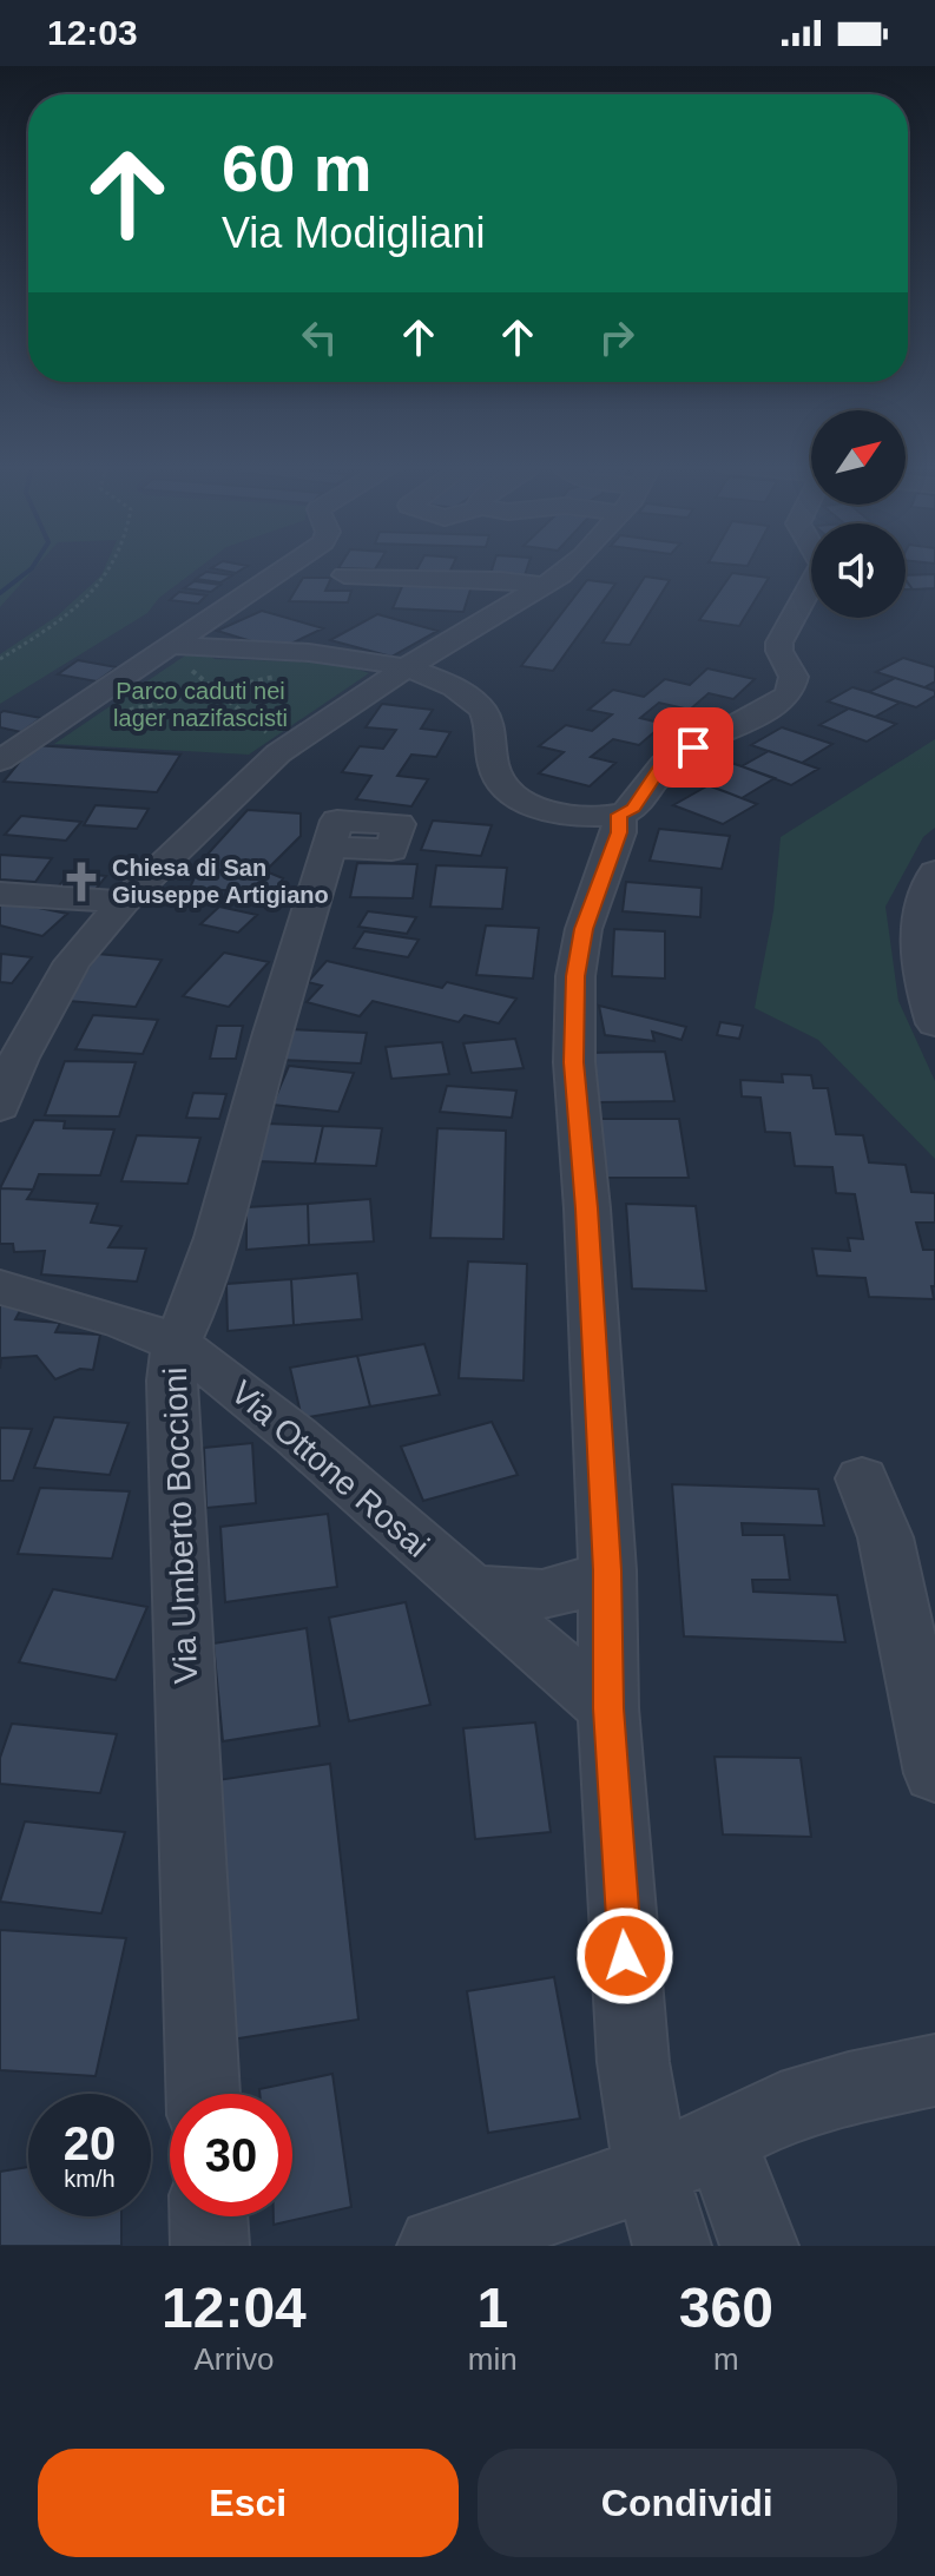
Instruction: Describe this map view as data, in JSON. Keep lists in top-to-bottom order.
{
  "streets": {
    "street": ["Via Ottone Rosai", "Via Umberto Boccioni"]
  },
  "crossings": [
    ["Via Ottone Rosai", "Via Umberto Boccioni"]
  ],
  "parks": ["Parco caduti nei lager nazifascisti"],
  "places": {
    "church": ["Chiesa di San Giuseppe Artigiano"]
  },
  "north": "top right",
  "page": {
    "status": "12:03",
    "turn": ["60 m", "Via Modigliani"],
    "speed": "20 km/h",
    "limit": "30",
    "eta": [
      "12:04",
      "Arrivo",
      "1",
      "min",
      "360",
      "m"
    ],
    "buttons": ["Esci", "Condividi"]
  }
}
